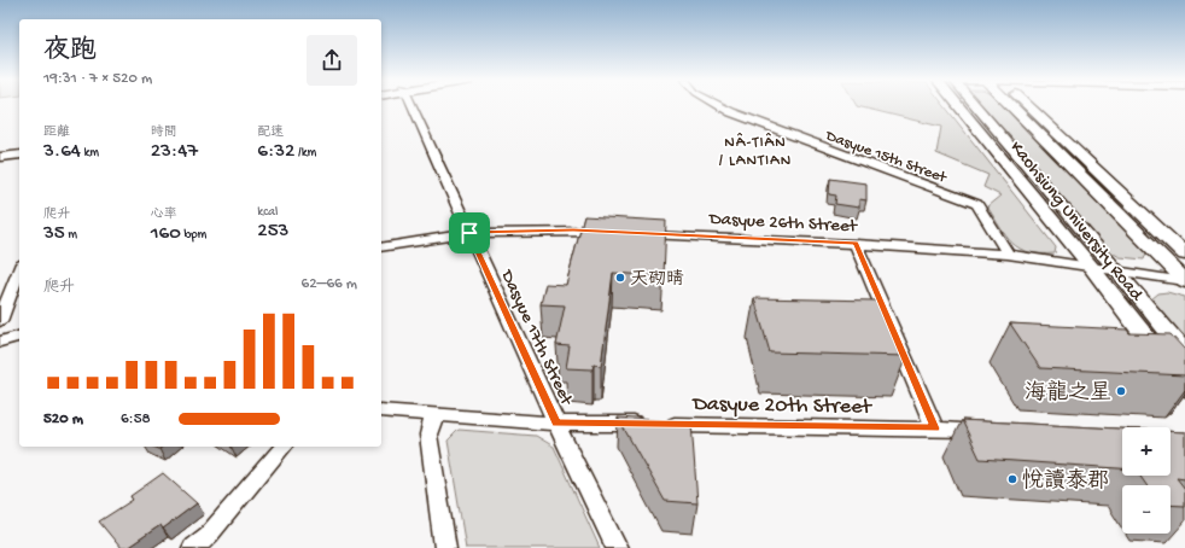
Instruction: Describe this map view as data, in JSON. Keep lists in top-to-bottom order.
{
  "streets": {
    "street": [
      "Dasyue 15th Street",
      "Kaohsiung University Road",
      "Dasyue 26th Street",
      "Dasyue 17th Street",
      "Dasyue 20th Street"
    ]
  },
  "crossings": [
    ["Dasyue 15th Street", "Dasyue 26th Street"],
    ["Kaohsiung University Road", "Dasyue 26th Street"],
    ["Dasyue 17th Street", "Dasyue 20th Street"]
  ],
  "districts": ["NÂ-TIÂN / LANTIAN"],
  "places": ["天砌晴", "海龍之星", "悅讀泰郡"],
  "page": {
    "heading": ["夜跑", "19:31 · 7 × 520 m"],
    "stats": [
      ["距離", "3.64 km"],
      ["時間", "23:47"],
      ["配速", "6:32 /km"],
      ["爬升", "35 m"],
      ["心率", "160 bpm"],
      ["kcal", "253"]
    ],
    "chart": ["爬升", "62–66 m"],
    "list": [
      {
        "name": "520 m",
        "note": "6:58"
      }
    ],
    "map_buttons": ["+", "−"]
  }
}
